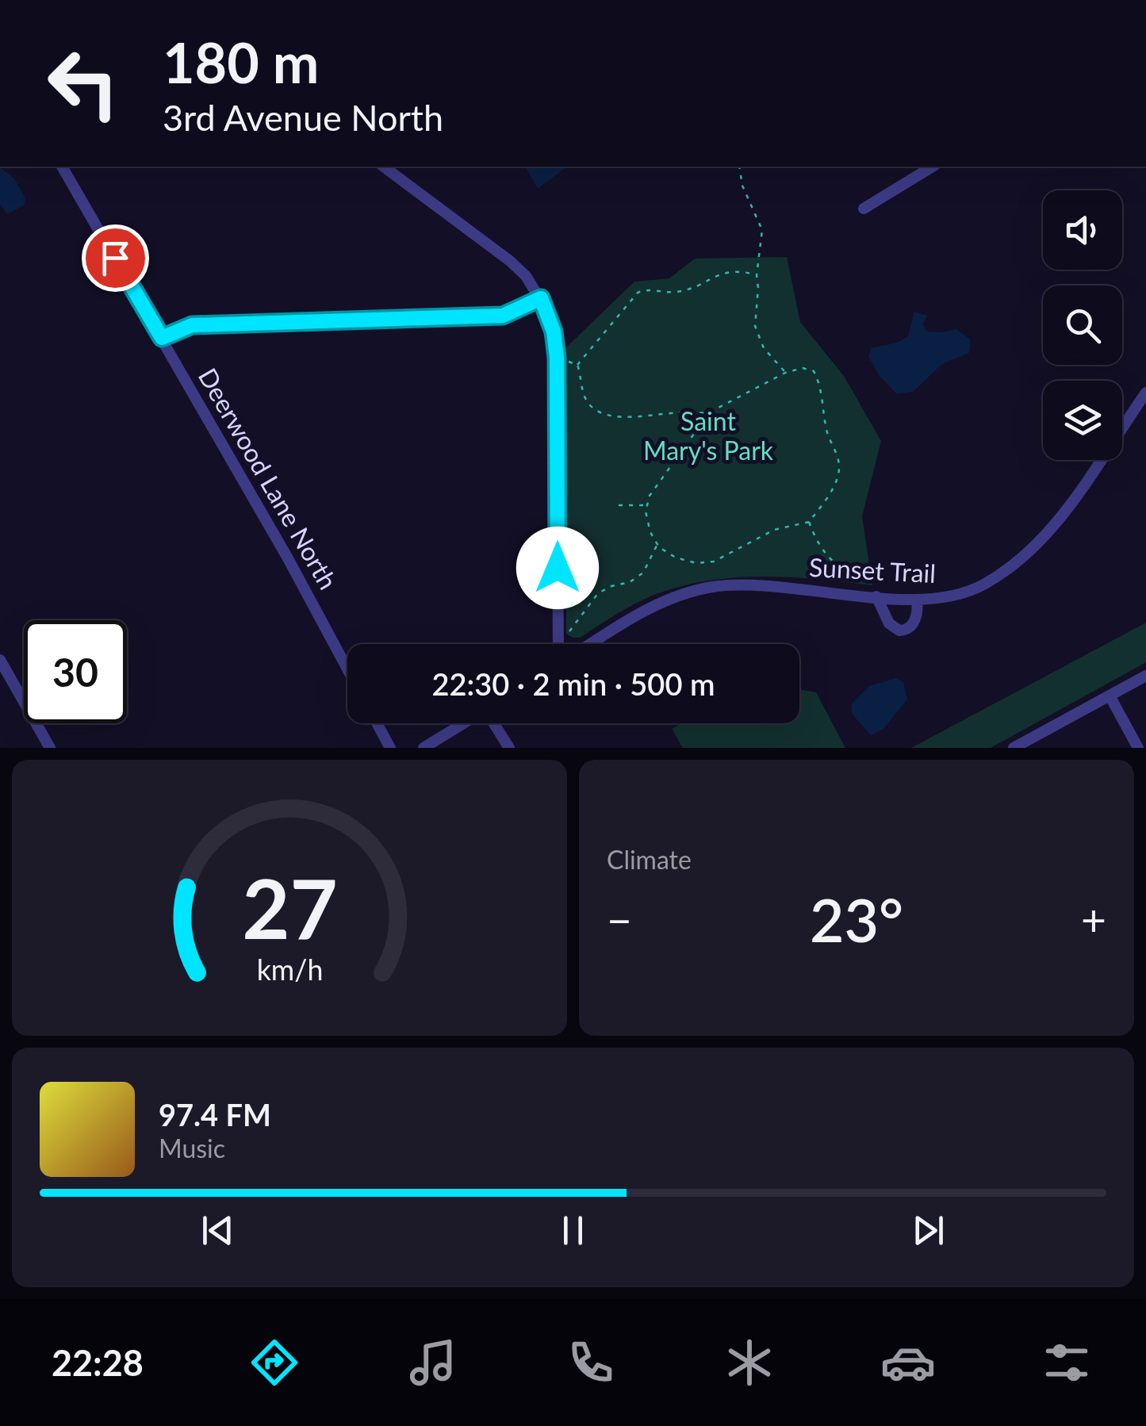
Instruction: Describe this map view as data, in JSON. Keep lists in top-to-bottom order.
{
  "streets": {
    "street": ["Deerwood Lane North", "Sunset Trail"]
  },
  "parks": ["Saint Mary's Park"],
  "page": {
    "turn": ["180 m", "3rd Avenue North"],
    "limit": "30",
    "trip": "22:30 · 2 min · 500 m",
    "tile": "Climate",
    "heat": ["−", "23°", "+"],
    "song": ["97.4 FM", "Music"],
    "tabs": "22:28",
    "gauge": ["27", "km/h"]
  }
}
